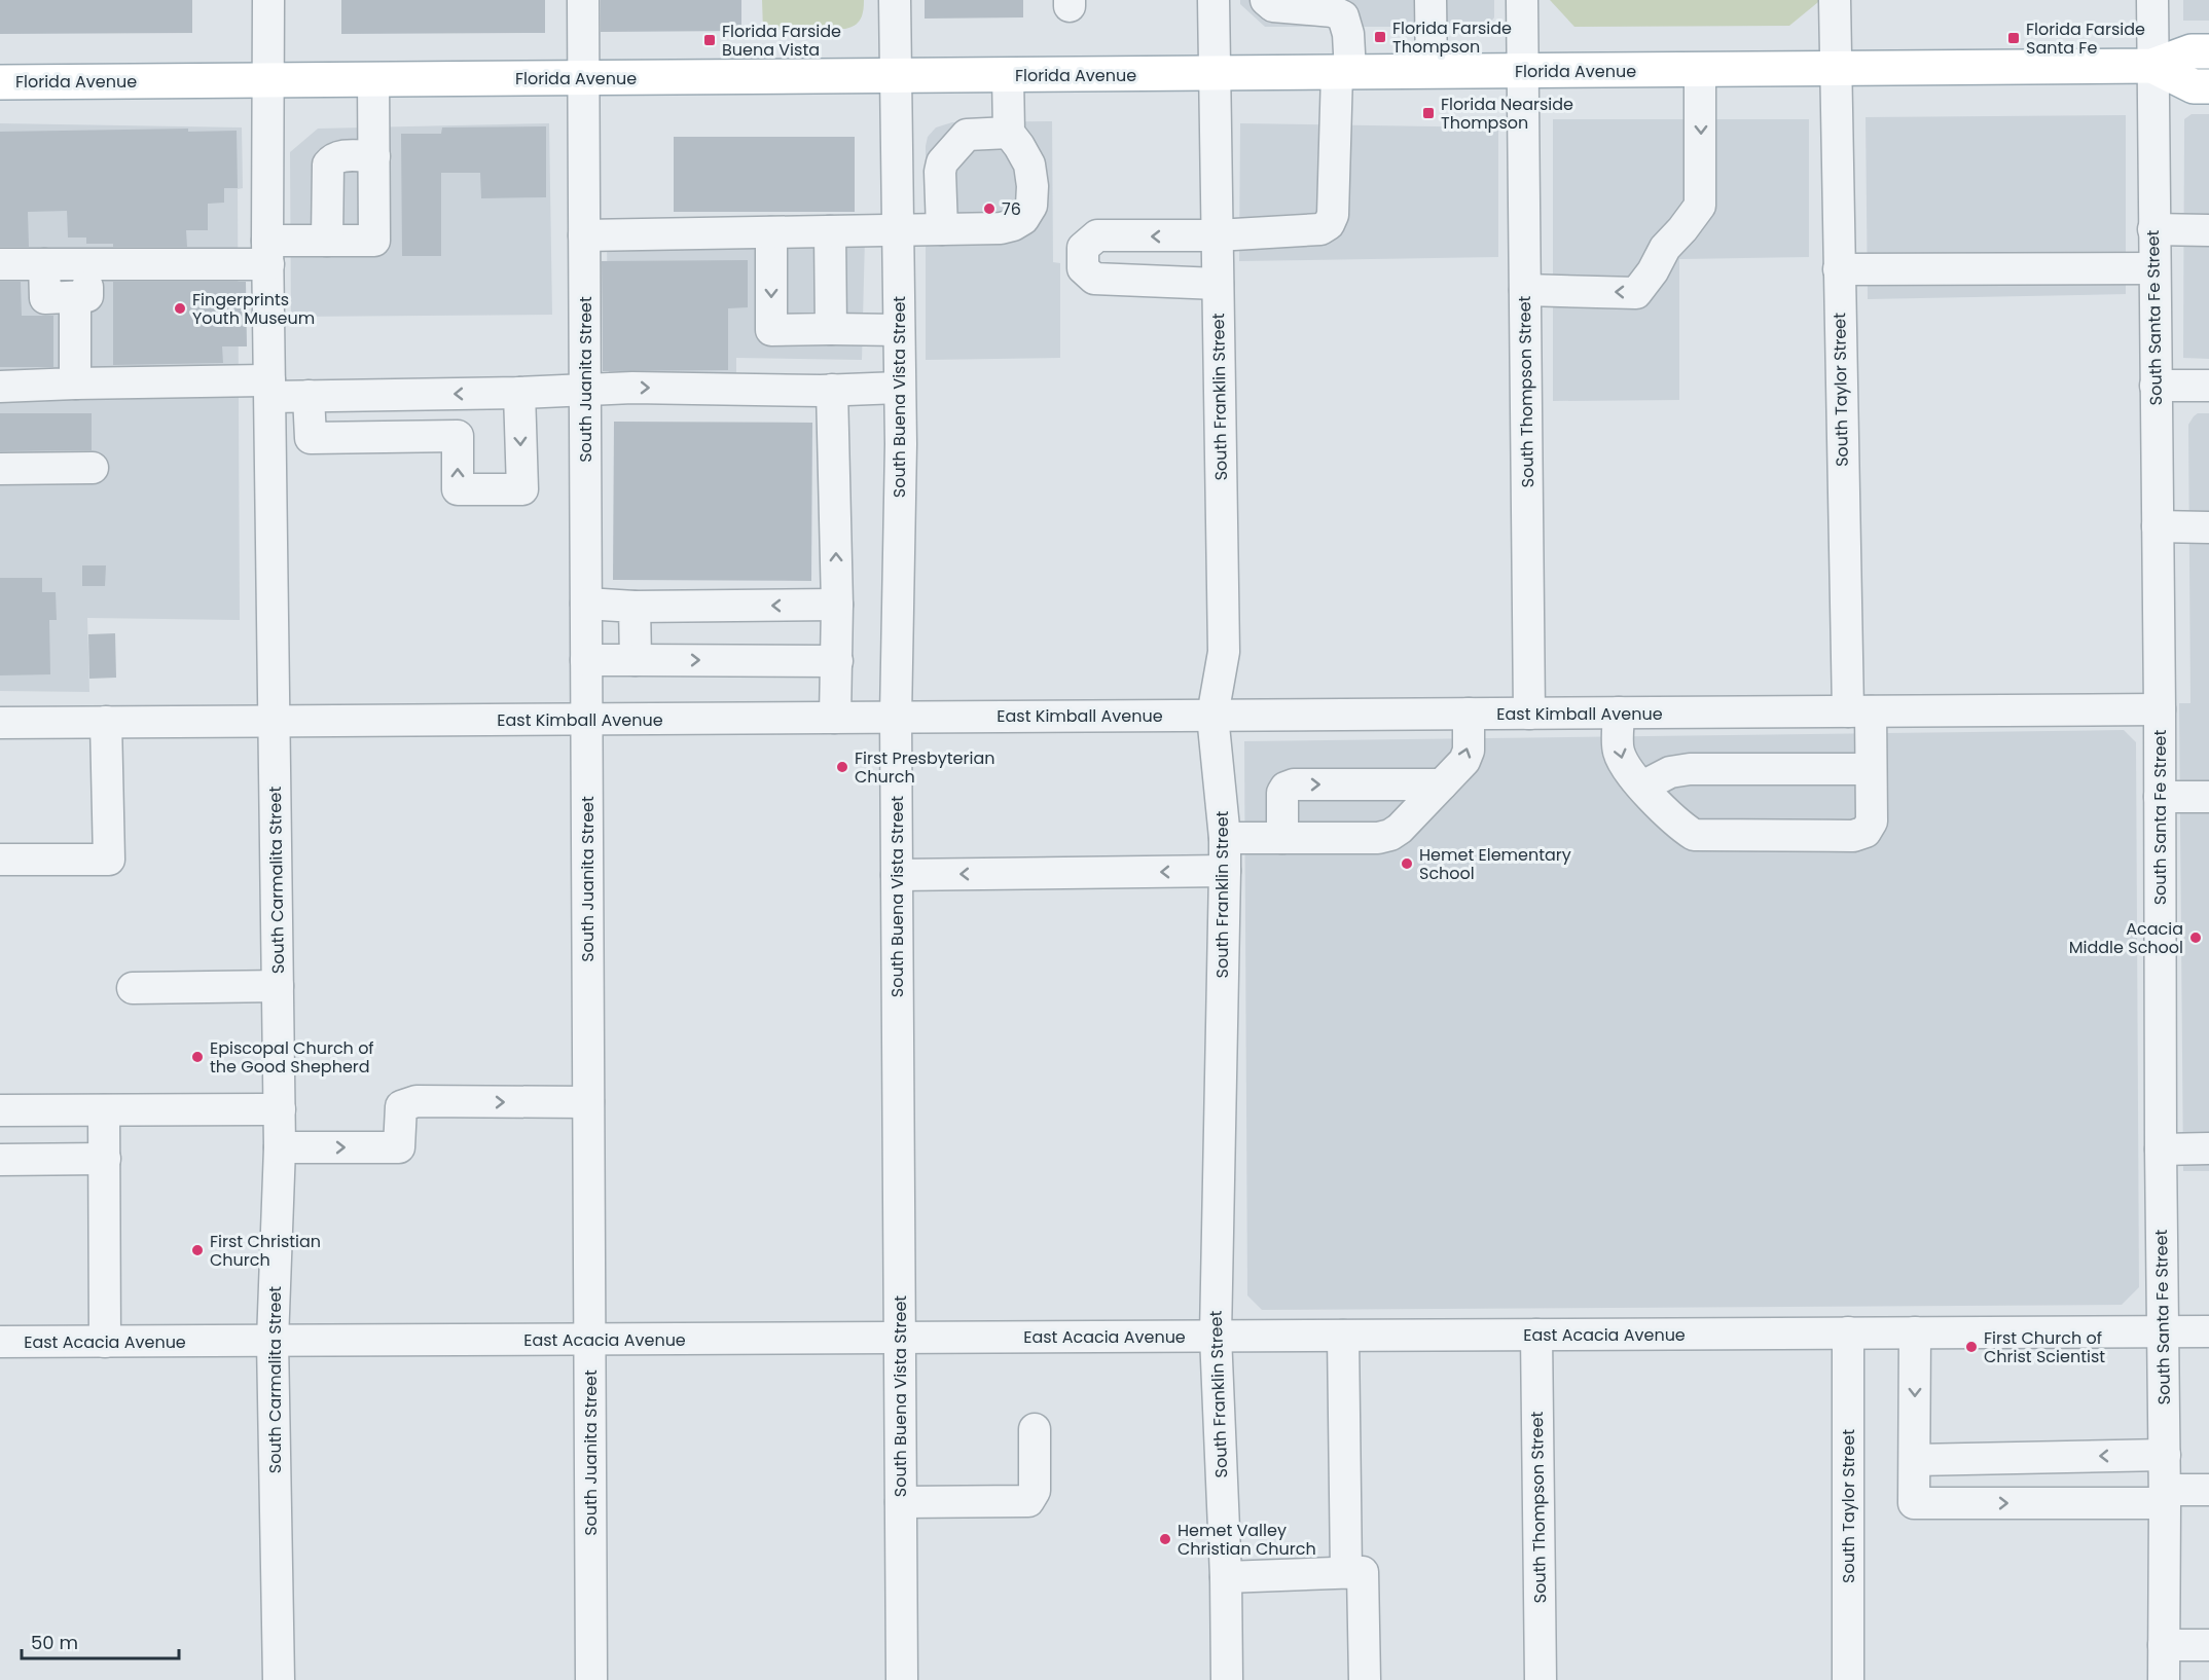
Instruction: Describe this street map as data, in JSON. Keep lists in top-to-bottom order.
{
  "streets": {
    "main road": ["Florida Avenue"],
    "street": [
      "South Santa Fe Street",
      "South Juanita Street",
      "South Taylor Street",
      "South Thompson Street",
      "South Buena Vista Street",
      "South Franklin Street",
      "East Kimball Avenue",
      "South Carmalita Street",
      "East Acacia Avenue"
    ]
  },
  "crossings": [
    ["Florida Avenue", "South Santa Fe Street"],
    ["Florida Avenue", "South Juanita Street"],
    ["Florida Avenue", "South Taylor Street"],
    ["Florida Avenue", "South Thompson Street"],
    ["Florida Avenue", "South Buena Vista Street"],
    ["Florida Avenue", "South Franklin Street"],
    ["Florida Avenue", "South Carmalita Street"],
    ["South Santa Fe Street", "East Kimball Avenue"],
    ["South Santa Fe Street", "East Acacia Avenue"],
    ["South Juanita Street", "East Kimball Avenue"],
    ["South Juanita Street", "East Acacia Avenue"],
    ["South Taylor Street", "East Kimball Avenue"],
    ["South Taylor Street", "East Acacia Avenue"],
    ["South Thompson Street", "East Kimball Avenue"],
    ["South Thompson Street", "East Acacia Avenue"],
    ["South Buena Vista Street", "East Kimball Avenue"],
    ["South Buena Vista Street", "East Acacia Avenue"],
    ["South Franklin Street", "East Kimball Avenue"],
    ["South Franklin Street", "East Acacia Avenue"],
    ["East Kimball Avenue", "South Carmalita Street"],
    ["South Carmalita Street", "East Acacia Avenue"]
  ],
  "places": {
    "transit": [
      "Florida Farside Thompson",
      "Florida Farside Santa Fe",
      "Florida Farside Buena Vista",
      "Florida Nearside Thompson"
    ],
    "other": [
      "76",
      "Fingerprints Youth Museum",
      "First Presbyterian Church",
      "Hemet Elementary School",
      "Acacia Middle School",
      "Episcopal Church of the Good Shepherd",
      "First Christian Church",
      "First Church of Christ Scientist",
      "Hemet Valley Christian Church"
    ]
  },
  "scale_bar": "50 m"
}
